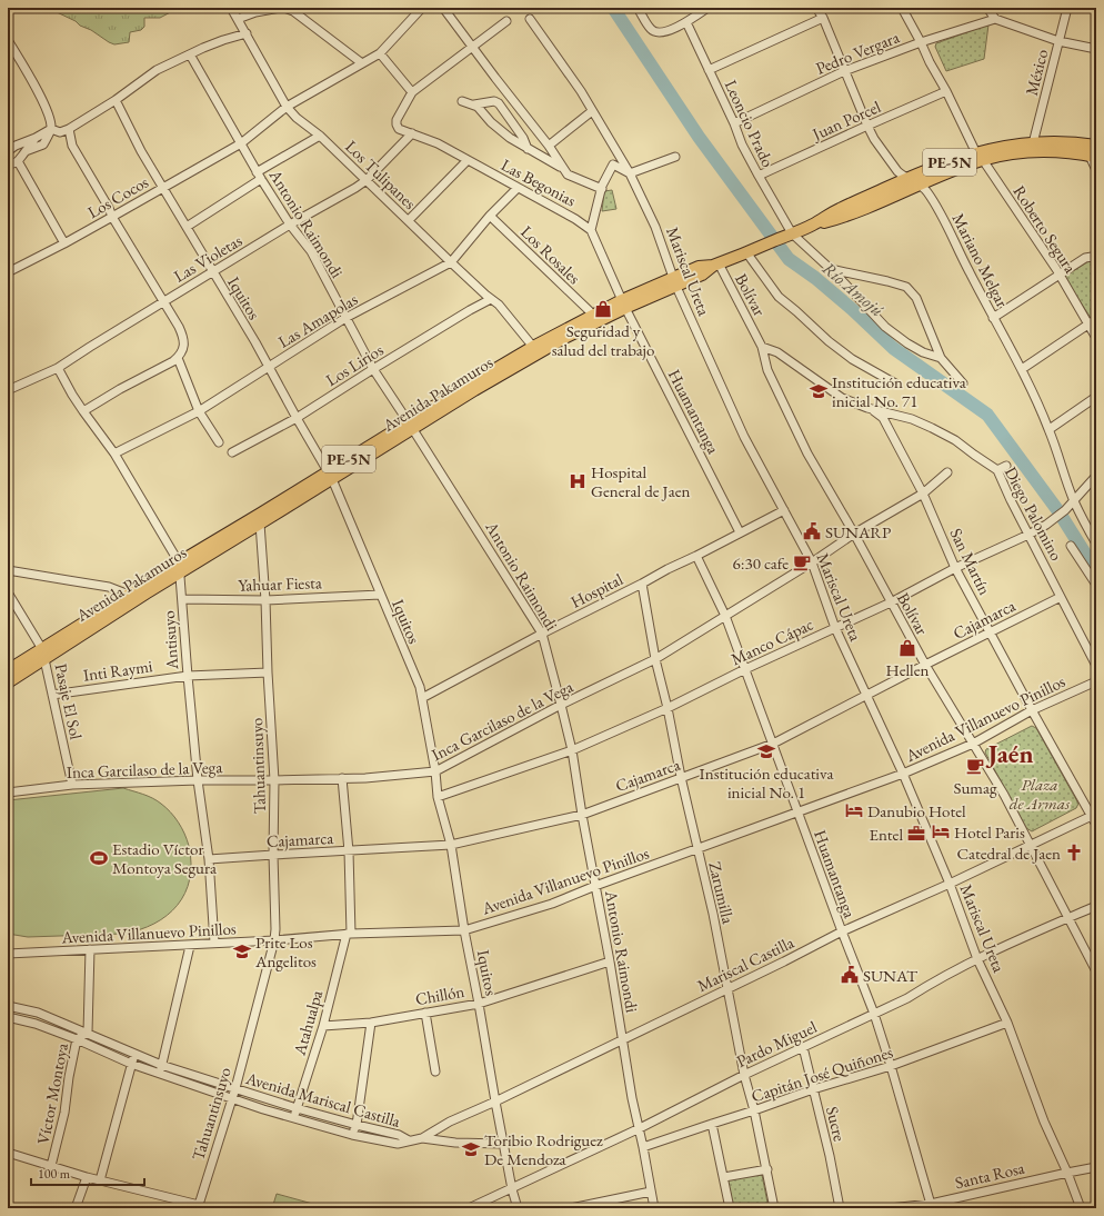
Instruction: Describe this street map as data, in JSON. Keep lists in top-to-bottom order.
{
  "streets": {
    "highway": ["PE-5N", "Avenida Pakamuros"],
    "street": [
      "Pedro Vergara",
      "México",
      "Juan Porcel",
      "Leoncio Prado",
      "Los Tulipanes",
      "Las Begonias",
      "Los Cocos",
      "Antonio Raimondi",
      "Roberto Segura",
      "Los Rosales",
      "Las Violetas",
      "Mariano Melgar",
      "Mariscal Ureta",
      "Bolívar",
      "Iquitos",
      "Las Amapolas",
      "Los Lirios",
      "Huamantanga",
      "Diego Palomino",
      "San Martín",
      "Yahuar Fiesta",
      "Hospital",
      "Cajamarca",
      "Antisuyo",
      "Manco Cápac",
      "Inti Raymi",
      "Pasaje El Sol",
      "Avenida Villanuevo Pinillos",
      "Inca Garcilaso de la Vega",
      "Tahuantinsuyo",
      "Zarumilla",
      "Mariscal Castilla",
      "Chillón",
      "Atahualpa",
      "Pardo Miguel",
      "Capitán José Quiñones",
      "Víctor Montoya",
      "Avenida Mariscal Castilla",
      "Sucre",
      "Santa Rosa"
    ]
  },
  "crossings": [
    ["Pedro Vergara", "Leoncio Prado"],
    ["Pedro Vergara", "Roberto Segura"],
    ["Pedro Vergara", "Mariano Melgar"],
    ["México", "PE-5N"],
    ["Juan Porcel", "Leoncio Prado"],
    ["Juan Porcel", "Roberto Segura"],
    ["Juan Porcel", "Mariano Melgar"],
    ["Leoncio Prado", "PE-5N"],
    ["Leoncio Prado", "Avenida Pakamuros"],
    ["PE-5N", "Roberto Segura"],
    ["PE-5N", "Mariano Melgar"],
    ["PE-5N", "Avenida Pakamuros"],
    ["Los Tulipanes", "Los Cocos"],
    ["Los Tulipanes", "Las Violetas"],
    ["Los Tulipanes", "Las Amapolas"],
    ["Los Tulipanes", "Los Lirios"],
    ["Los Tulipanes", "Avenida Pakamuros"],
    ["Las Begonias", "Las Violetas"],
    ["Las Begonias", "Las Amapolas"],
    ["Los Cocos", "Antonio Raimondi"],
    ["Los Cocos", "Iquitos"],
    ["Antonio Raimondi", "Las Violetas"],
    ["Antonio Raimondi", "Las Amapolas"],
    ["Antonio Raimondi", "Los Lirios"],
    ["Antonio Raimondi", "Avenida Pakamuros"],
    ["Antonio Raimondi", "Hospital"],
    ["Antonio Raimondi", "Cajamarca"],
    ["Antonio Raimondi", "Manco Cápac"],
    ["Antonio Raimondi", "Avenida Villanuevo Pinillos"],
    ["Antonio Raimondi", "Inca Garcilaso de la Vega"],
    ["Antonio Raimondi", "Mariscal Castilla"],
    ["Antonio Raimondi", "Chillón"],
    ["Antonio Raimondi", "Pardo Miguel"],
    ["Antonio Raimondi", "Capitán José Quiñones"],
    ["Los Rosales", "Las Amapolas"],
    ["Los Rosales", "Avenida Pakamuros"],
    ["Las Violetas", "Iquitos"],
    ["Las Violetas", "Antisuyo"],
    ["Mariano Melgar", "Manco Cápac"],
    ["Mariscal Ureta", "Avenida Pakamuros"],
    ["Mariscal Ureta", "Hospital"],
    ["Mariscal Ureta", "Cajamarca"],
    ["Mariscal Ureta", "Manco Cápac"],
    ["Mariscal Ureta", "Avenida Villanuevo Pinillos"],
    ["Mariscal Ureta", "Inca Garcilaso de la Vega"],
    ["Mariscal Ureta", "Mariscal Castilla"],
    ["Mariscal Ureta", "Pardo Miguel"],
    ["Mariscal Ureta", "Capitán José Quiñones"],
    ["Mariscal Ureta", "Santa Rosa"],
    ["Bolívar", "Avenida Pakamuros"],
    ["Bolívar", "Diego Palomino"],
    ["Bolívar", "Cajamarca"],
    ["Bolívar", "Manco Cápac"],
    ["Bolívar", "Avenida Villanuevo Pinillos"],
    ["Bolívar", "Inca Garcilaso de la Vega"],
    ["Bolívar", "Mariscal Castilla"],
    ["Bolívar", "Pardo Miguel"],
    ["Iquitos", "Las Amapolas"],
    ["Iquitos", "Los Lirios"],
    ["Iquitos", "Avenida Pakamuros"],
    ["Iquitos", "Yahuar Fiesta"],
    ["Iquitos", "Hospital"],
    ["Iquitos", "Cajamarca"],
    ["Iquitos", "Manco Cápac"],
    ["Iquitos", "Avenida Villanuevo Pinillos"],
    ["Iquitos", "Inca Garcilaso de la Vega"],
    ["Iquitos", "Mariscal Castilla"],
    ["Iquitos", "Chillón"],
    ["Iquitos", "Pardo Miguel"],
    ["Las Amapolas", "Antisuyo"],
    ["Avenida Pakamuros", "Huamantanga"],
    ["Avenida Pakamuros", "Antisuyo"],
    ["Avenida Pakamuros", "Pasaje El Sol"],
    ["Avenida Pakamuros", "Tahuantinsuyo"],
    ["Huamantanga", "Hospital"],
    ["Huamantanga", "Cajamarca"],
    ["Huamantanga", "Manco Cápac"],
    ["Huamantanga", "Avenida Villanuevo Pinillos"],
    ["Huamantanga", "Inca Garcilaso de la Vega"],
    ["Huamantanga", "Mariscal Castilla"],
    ["Huamantanga", "Pardo Miguel"],
    ["Huamantanga", "Capitán José Quiñones"],
    ["Huamantanga", "Santa Rosa"],
    ["Diego Palomino", "San Martín"],
    ["Diego Palomino", "Cajamarca"],
    ["Diego Palomino", "Manco Cápac"],
    ["San Martín", "Cajamarca"],
    ["San Martín", "Manco Cápac"],
    ["San Martín", "Avenida Villanuevo Pinillos"],
    ["San Martín", "Inca Garcilaso de la Vega"],
    ["San Martín", "Mariscal Castilla"],
    ["Yahuar Fiesta", "Antisuyo"],
    ["Yahuar Fiesta", "Tahuantinsuyo"],
    ["Hospital", "Zarumilla"],
    ["Cajamarca", "Antisuyo"],
    ["Cajamarca", "Tahuantinsuyo"],
    ["Cajamarca", "Zarumilla"],
    ["Cajamarca", "Atahualpa"],
    ["Antisuyo", "Inti Raymi"],
    ["Antisuyo", "Avenida Villanuevo Pinillos"],
    ["Antisuyo", "Inca Garcilaso de la Vega"],
    ["Manco Cápac", "Zarumilla"],
    ["Inti Raymi", "Pasaje El Sol"],
    ["Inti Raymi", "Tahuantinsuyo"],
    ["Pasaje El Sol", "Inca Garcilaso de la Vega"],
    ["Avenida Villanuevo Pinillos", "Tahuantinsuyo"],
    ["Avenida Villanuevo Pinillos", "Zarumilla"],
    ["Avenida Villanuevo Pinillos", "Atahualpa"],
    ["Inca Garcilaso de la Vega", "Tahuantinsuyo"],
    ["Inca Garcilaso de la Vega", "Zarumilla"],
    ["Inca Garcilaso de la Vega", "Atahualpa"],
    ["Tahuantinsuyo", "Avenida Mariscal Castilla"],
    ["Zarumilla", "Mariscal Castilla"],
    ["Zarumilla", "Pardo Miguel"],
    ["Zarumilla", "Capitán José Quiñones"],
    ["Mariscal Castilla", "Avenida Mariscal Castilla"],
    ["Chillón", "Atahualpa"],
    ["Atahualpa", "Avenida Mariscal Castilla"],
    ["Pardo Miguel", "Sucre"],
    ["Capitán José Quiñones", "Sucre"],
    ["Víctor Montoya", "Avenida Mariscal Castilla"]
  ],
  "districts": ["Jaén"],
  "water": ["Río Amojú"],
  "parks": ["Plaza de Armas"],
  "places": {
    "shop": ["Seguridad y salud del trabajo", "Hellen"],
    "school or university": [
      "Institución educativa inicial No. 71",
      "Institución educativa inicial No. 1",
      "Prite Los Angelitos",
      "Toribio Rodriguez De Mendoza"
    ],
    "hospital": ["Hospital General de Jaen"],
    "public building": ["SUNARP", "SUNAT"],
    "cafe": ["6:30 cafe", "Sumag"],
    "hotel": ["Danubio Hotel", "Hotel Paris"],
    "office": ["Entel"],
    "church": ["Catedral de Jaen"],
    "sports": ["Estadio Víctor Montoya Segura"]
  },
  "scale_bar": "100 m"
}
